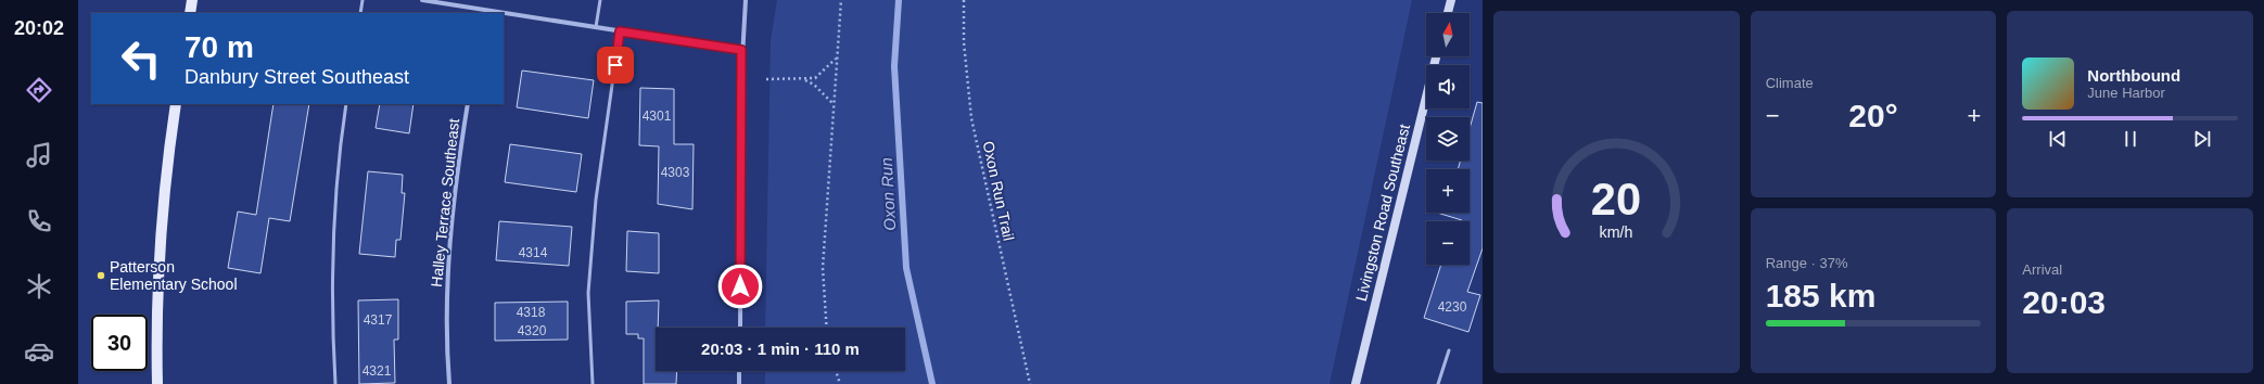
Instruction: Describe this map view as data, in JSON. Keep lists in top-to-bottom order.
{
  "streets": {
    "street": ["Halley Terrace Southeast", "Livingston Road Southeast"],
    "path": ["Oxon Run Trail"]
  },
  "water": ["Oxon Run"],
  "places": ["Patterson Elementary School"],
  "house_numbers": [
    "4301",
    "4303",
    "4314",
    "4230",
    "4318",
    "4317",
    "4320",
    "4321"
  ],
  "north": "top",
  "page": {
    "tabs": "20:02",
    "tile": [
      "Climate",
      ["Range · 37%", "185 km"],
      ["Arrival", "20:03"]
    ],
    "map_buttons": ["+", "−"],
    "turn": ["70 m", "Danbury Street Southeast"],
    "song": ["Northbound", "June Harbor"],
    "heat": ["−", "20°", "+"],
    "limit": "30",
    "trip": "20:03 · 1 min · 110 m",
    "gauge": ["20", "km/h"]
  }
}
